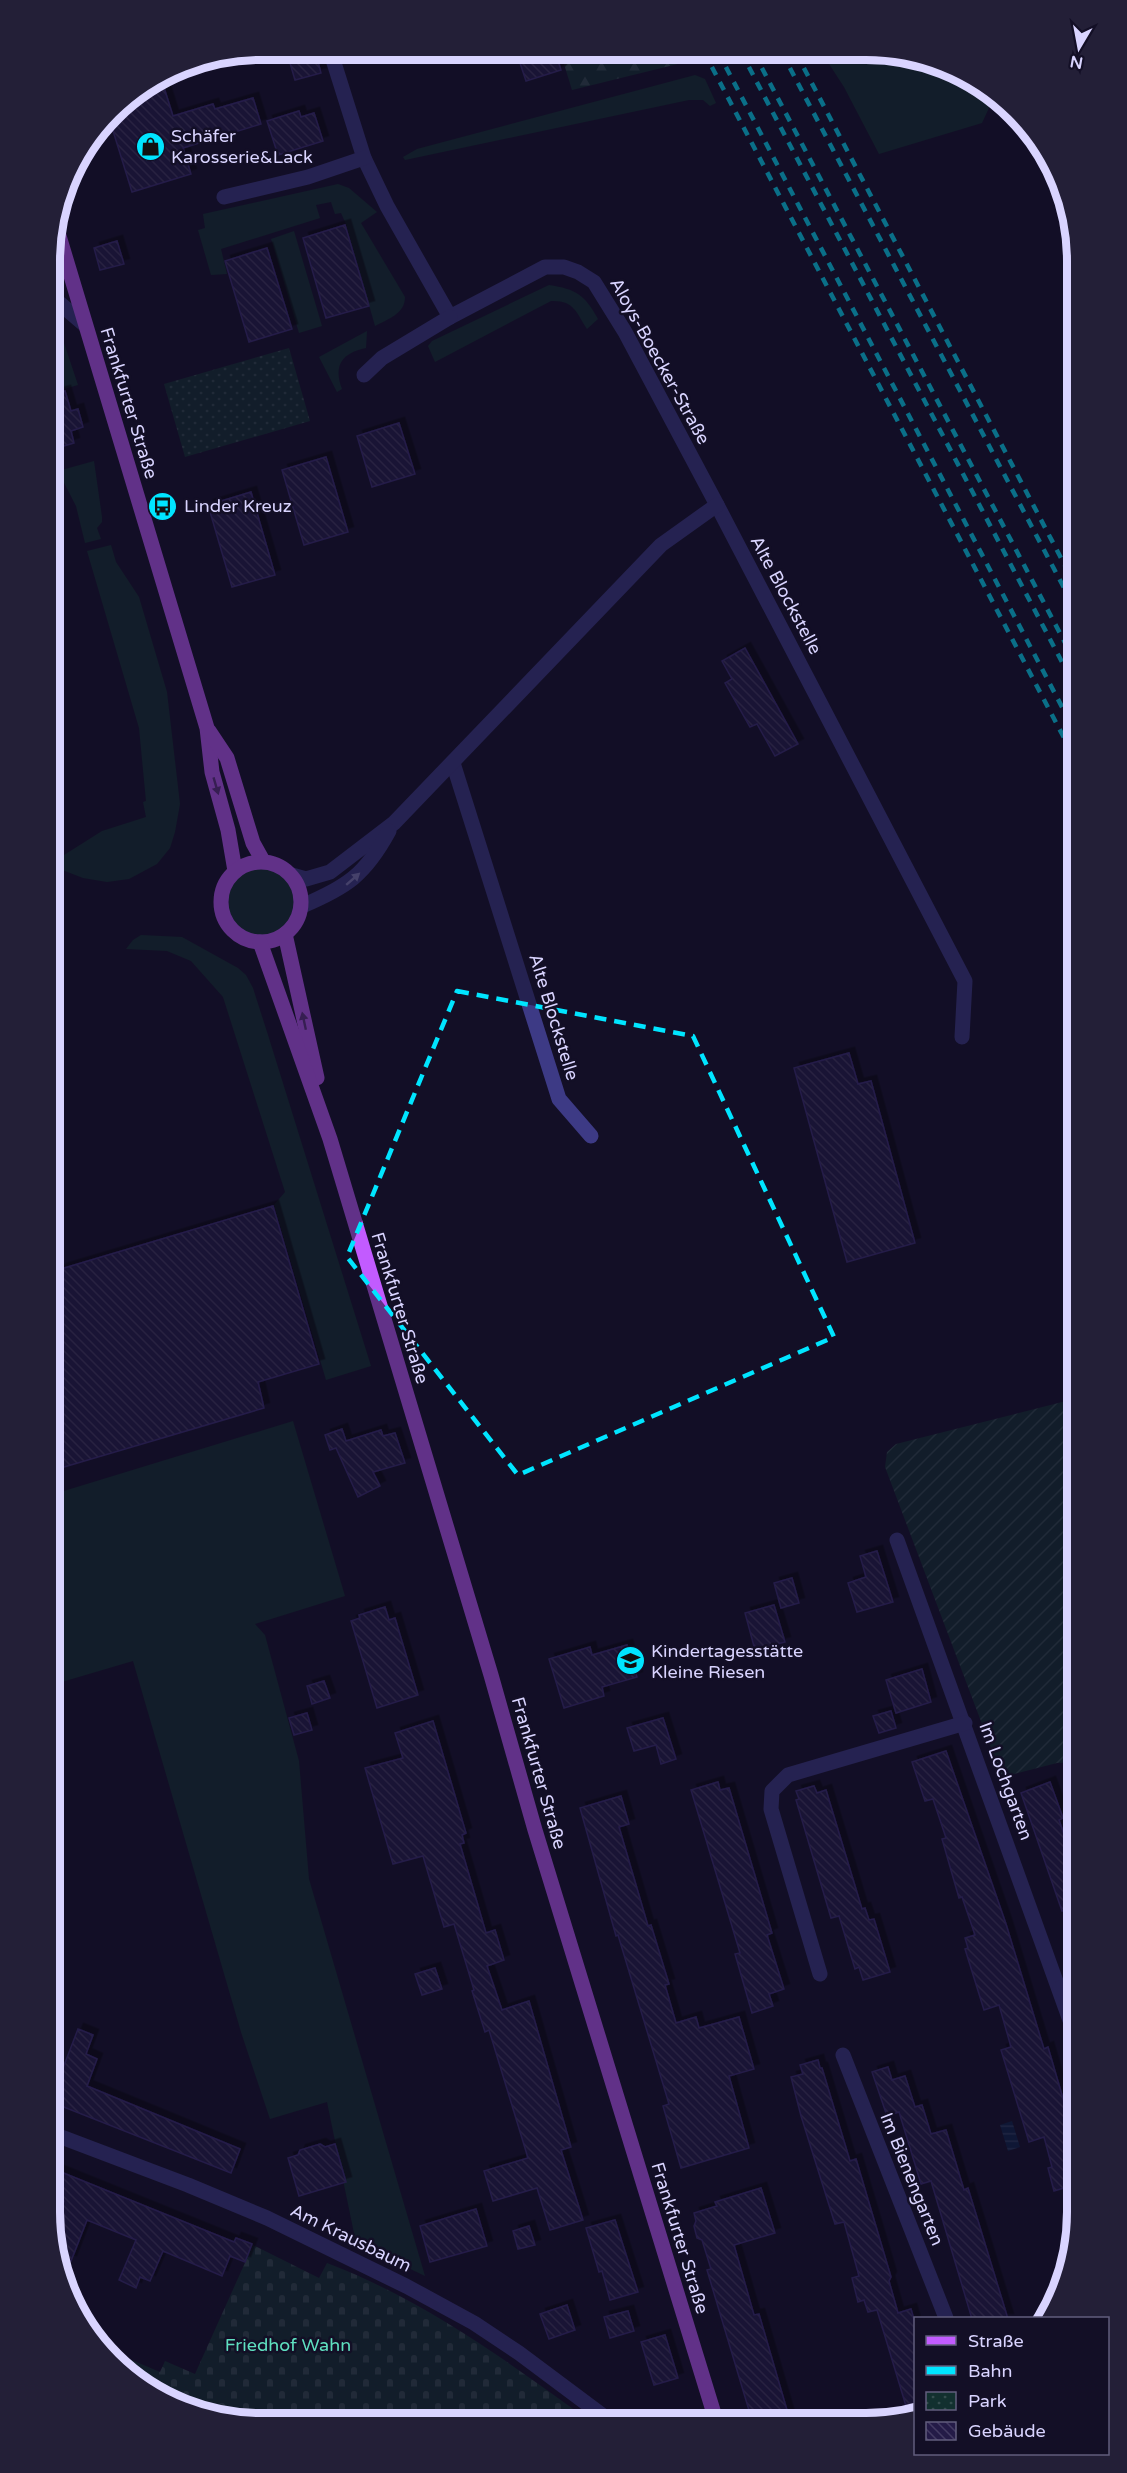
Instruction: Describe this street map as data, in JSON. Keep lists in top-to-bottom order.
{
  "streets": {
    "main road": ["Frankfurter Straße"],
    "street": [
      "Aloys-Boecker-Straße",
      "Alte Blockstelle",
      "Im Lochgarten",
      "Im Bienengarten",
      "Am Krausbaum"
    ]
  },
  "crossings": [
    ["Aloys-Boecker-Straße", "Alte Blockstelle"]
  ],
  "parks": ["Friedhof Wahn"],
  "places": {
    "shop": ["Schäfer Karosserie&Lack"],
    "bus stop": ["Linder Kreuz"],
    "school or university": ["Kindertagesstätte Kleine Riesen"]
  },
  "legend": [
    "Straße",
    "Bahn",
    "Park",
    "Gebäude"
  ],
  "north": "bottom"
}
